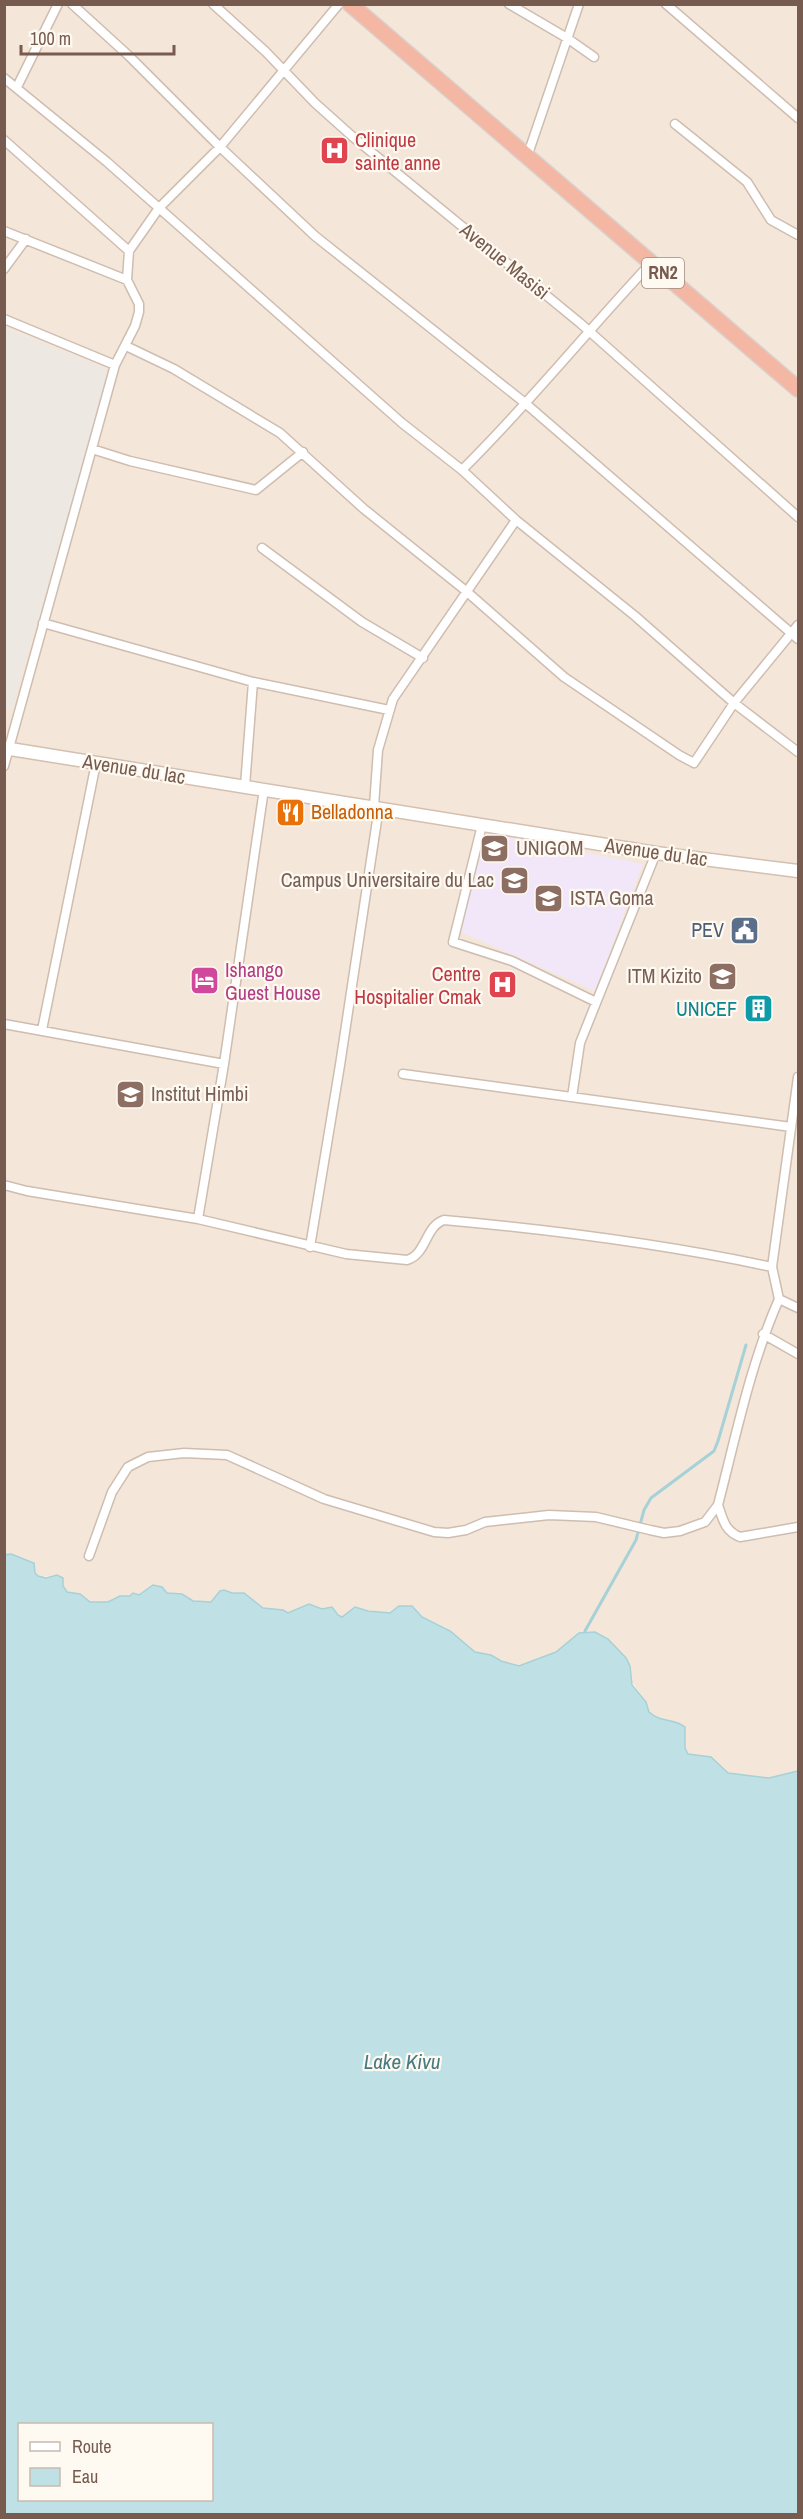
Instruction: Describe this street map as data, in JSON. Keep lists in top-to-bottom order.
{
  "streets": {
    "highway": ["RN2"],
    "main road": ["Avenue du lac"],
    "street": ["Avenue Masisi"]
  },
  "water": ["Lake Kivu"],
  "places": {
    "hospital": ["Clinique sainte anne", "Centre Hospitalier Cmak"],
    "restaurant": ["Belladonna"],
    "school or university": [
      "UNIGOM",
      "Campus Universitaire du Lac",
      "ISTA Goma",
      "ITM Kizito",
      "Institut Himbi"
    ],
    "public building": ["PEV"],
    "hotel": ["Ishango Guest House"],
    "building": ["UNICEF"]
  },
  "legend": ["Route", "Eau"],
  "scale_bar": "100 m"
}
